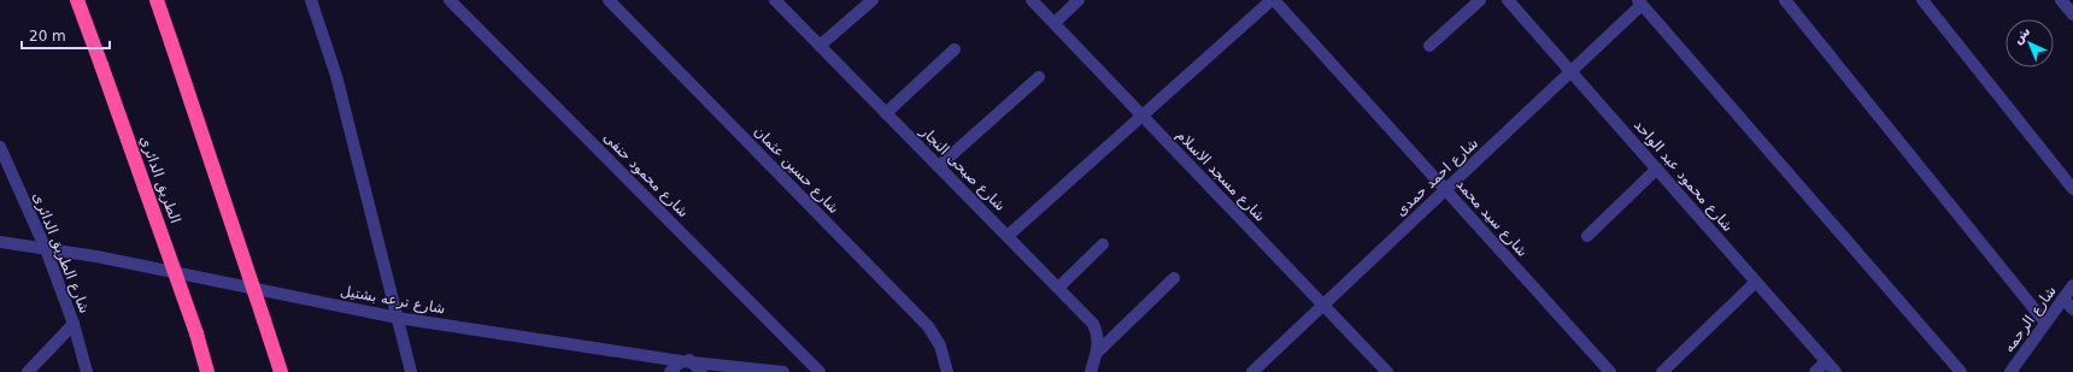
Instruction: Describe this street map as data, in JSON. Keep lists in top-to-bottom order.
{
  "streets": {
    "highway": ["الطريق الدائري"],
    "street": [
      "شارع صبحى النجار",
      "شارع حسين عثمان",
      "شارع محمود حنفى",
      "شارع مسجد الاسلام",
      "شارع محمود عبد الواحد",
      "شارع احمد حمدى",
      "شارع سيد محمد",
      "شارع الطريق الدائرى",
      "شارع ترعه بشتيل",
      "شارع الرحمه"
    ]
  },
  "crossings": [
    ["شارع مسجد الاسلام", "شارع احمد حمدى"],
    ["شارع محمود عبد الواحد", "شارع احمد حمدى"],
    ["شارع احمد حمدى", "شارع سيد محمد"],
    ["شارع الطريق الدائرى", "شارع ترعه بشتيل"]
  ],
  "scale_bar": "20 m",
  "north": "top left"
}
